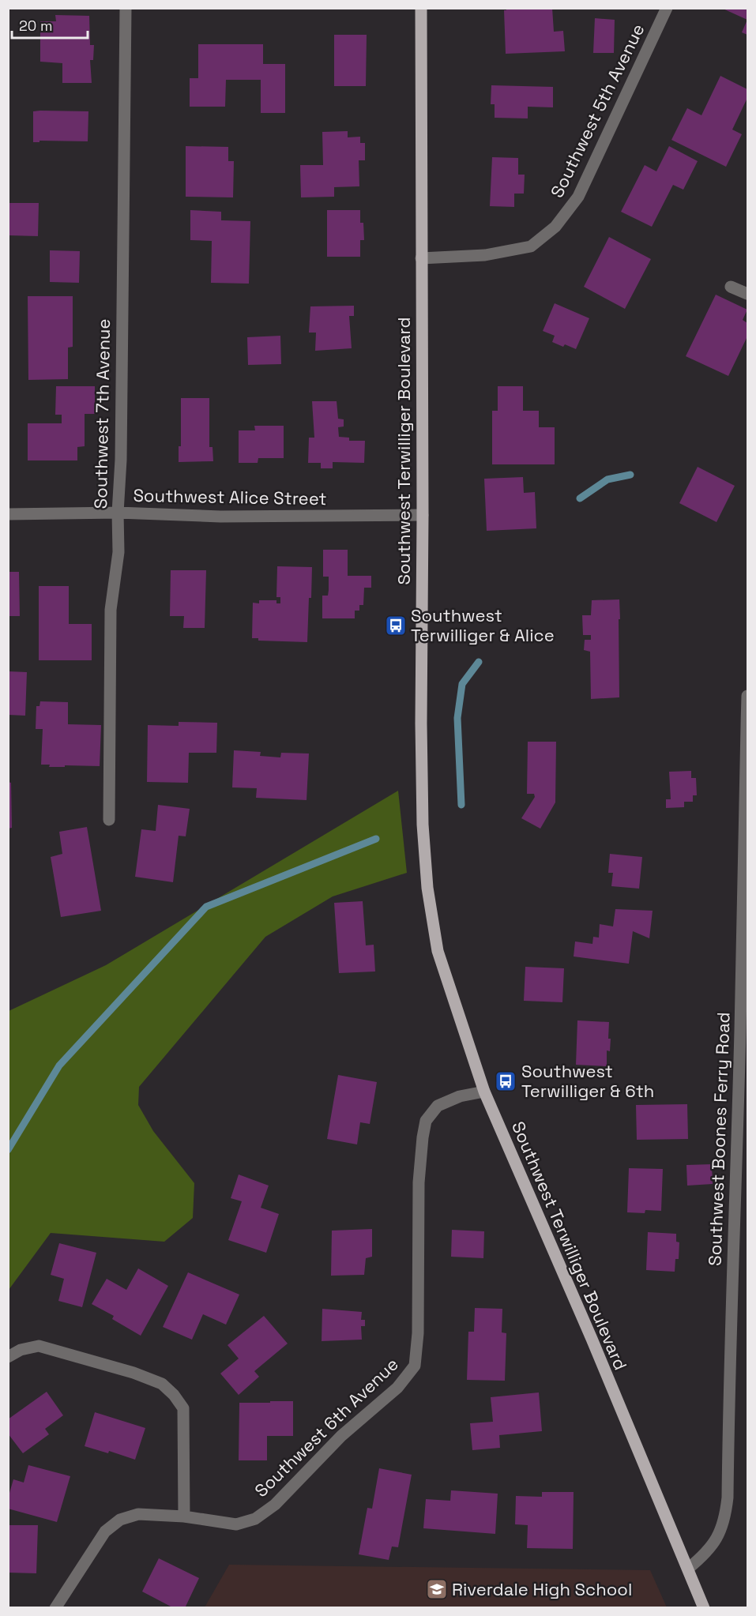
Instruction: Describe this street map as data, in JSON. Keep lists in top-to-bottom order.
{
  "streets": {
    "main road": ["Southwest Terwilliger Boulevard"],
    "street": [
      "Southwest 5th Avenue",
      "Southwest 7th Avenue",
      "Southwest Alice Street",
      "Southwest Boones Ferry Road",
      "Southwest 6th Avenue"
    ]
  },
  "crossings": [
    ["Southwest 5th Avenue", "Southwest Terwilliger Boulevard"],
    ["Southwest 7th Avenue", "Southwest Alice Street"],
    ["Southwest Terwilliger Boulevard", "Southwest Alice Street"],
    ["Southwest Terwilliger Boulevard", "Southwest Boones Ferry Road"],
    ["Southwest Terwilliger Boulevard", "Southwest 6th Avenue"]
  ],
  "places": {
    "bus stop": ["Southwest Terwilliger & Alice", "Southwest Terwilliger & 6th"],
    "school or university": ["Riverdale High School"]
  },
  "scale_bar": "20 m"
}
